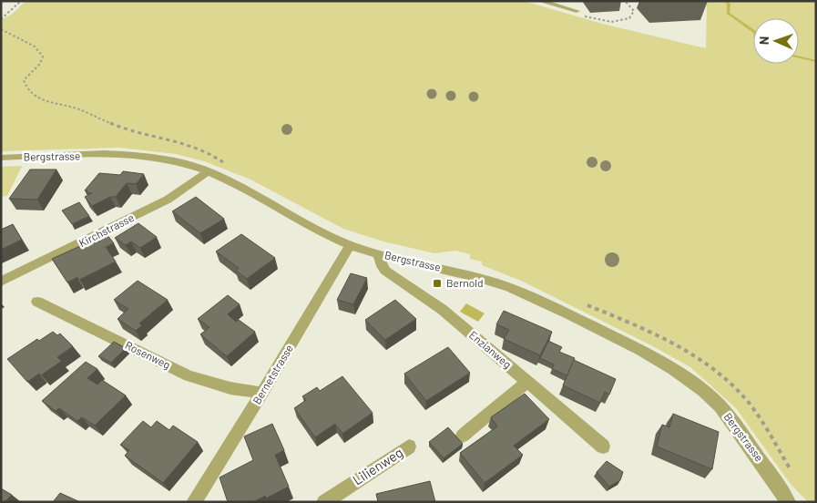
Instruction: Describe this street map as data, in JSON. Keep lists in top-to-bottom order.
{
  "streets": {
    "street": [
      "Bergstrasse",
      "Kirchstrasse",
      "Enzianweg",
      "Rosenweg",
      "Bernetstrasse",
      "Lilienweg"
    ]
  },
  "crossings": [
    ["Bergstrasse", "Kirchstrasse"],
    ["Bergstrasse", "Enzianweg"],
    ["Bergstrasse", "Bernetstrasse"],
    ["Rosenweg", "Bernetstrasse"]
  ],
  "places": {
    "transit": ["Bernold"]
  },
  "north": "left"
}
